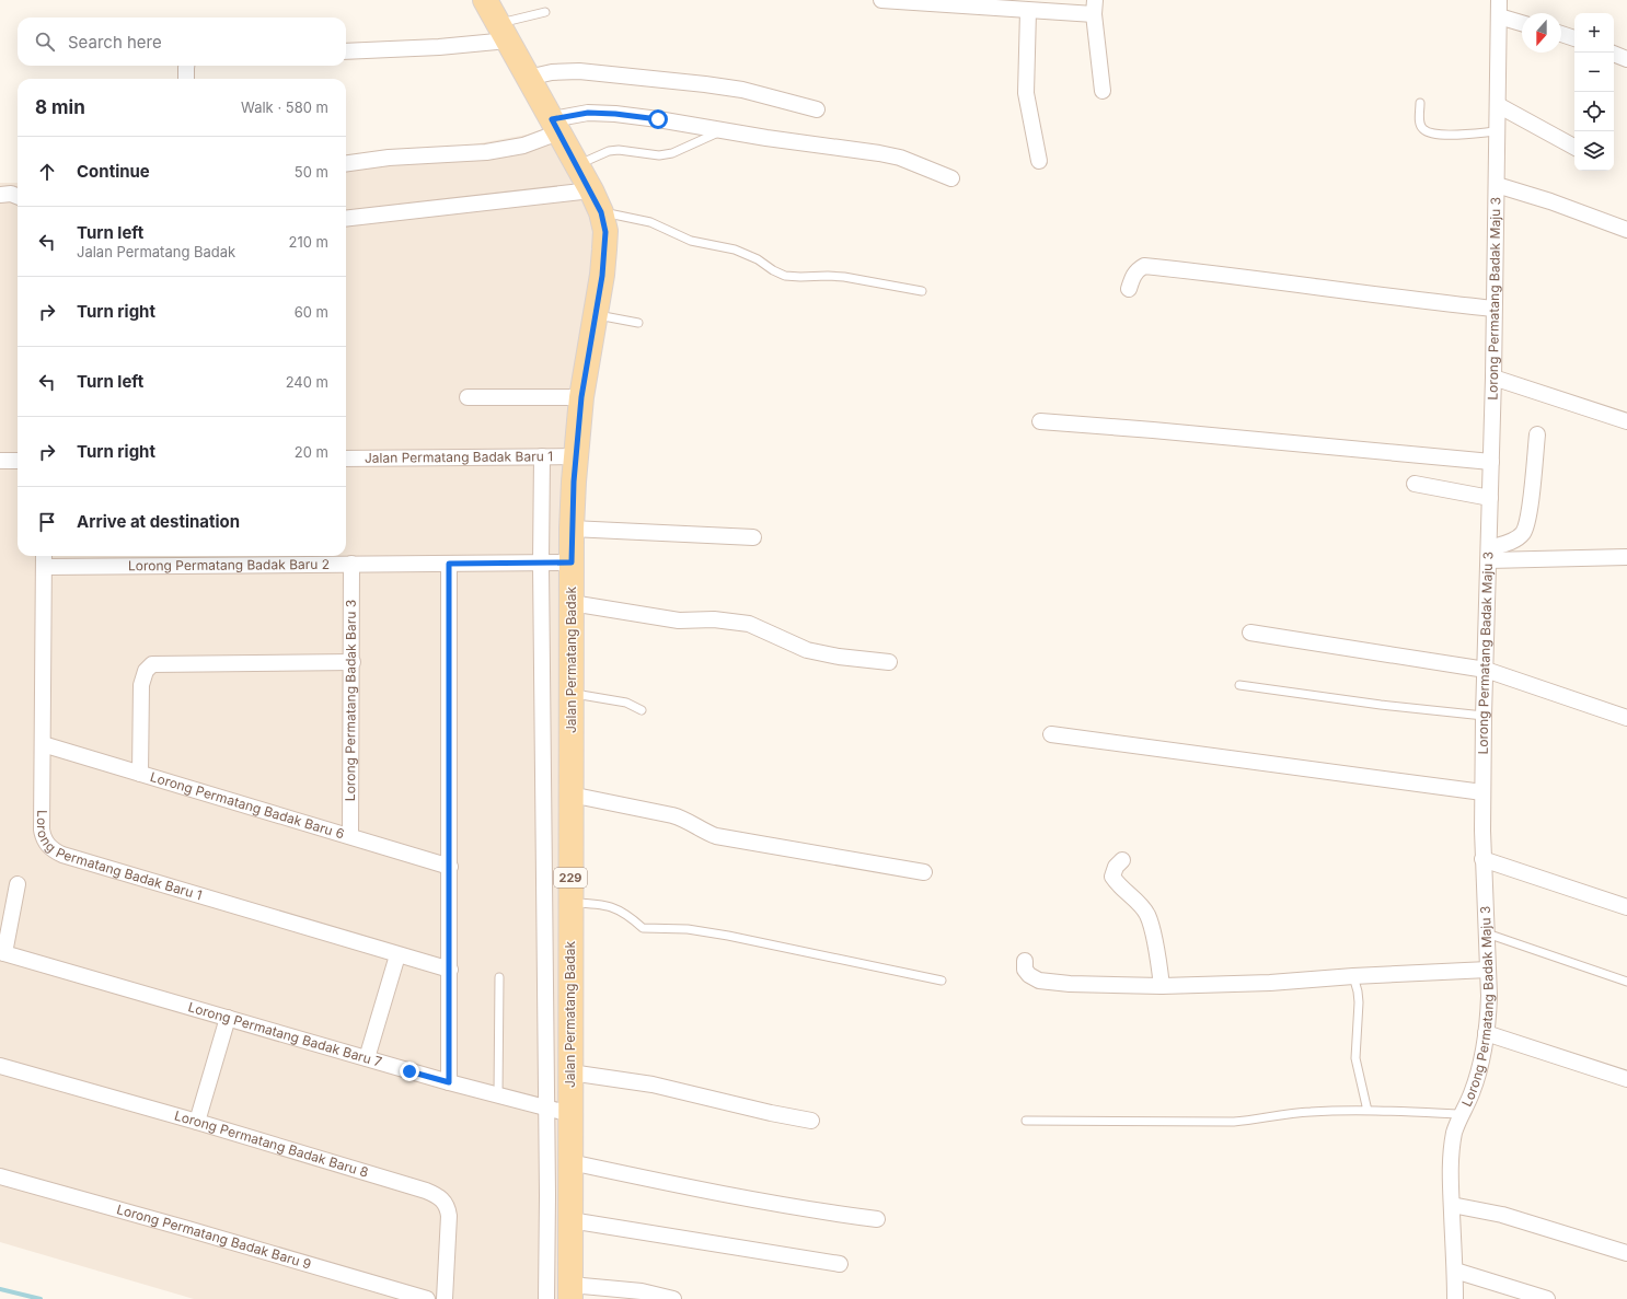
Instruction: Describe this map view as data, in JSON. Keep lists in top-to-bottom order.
{
  "streets": {
    "main road": ["Jalan Permatang Badak", "229"],
    "street": [
      "Lorong Permatang Badak Maju 3",
      "Jalan Permatang Badak Baru 1",
      "Lorong Permatang Badak Baru 2",
      "Lorong Permatang Badak Baru 3",
      "Lorong Permatang Badak Baru 6",
      "Lorong Permatang Badak Baru 1",
      "Lorong Permatang Badak Baru 7",
      "Lorong Permatang Badak Baru 8",
      "Lorong Permatang Badak Baru 9"
    ]
  },
  "crossings": [
    ["Jalan Permatang Badak Baru 1", "Jalan Permatang Badak"],
    ["Lorong Permatang Badak Baru 2", "Jalan Permatang Badak"],
    ["Lorong Permatang Badak Baru 2", "Lorong Permatang Badak Baru 3"],
    ["Lorong Permatang Badak Baru 2", "Lorong Permatang Badak Baru 1"],
    ["Jalan Permatang Badak", "Lorong Permatang Badak Baru 7"],
    ["Lorong Permatang Badak Baru 3", "Lorong Permatang Badak Baru 6"],
    ["Lorong Permatang Badak Baru 6", "Lorong Permatang Badak Baru 1"]
  ],
  "north": "bottom",
  "page": {
    "map_buttons": ["+", "−"],
    "search": "Search here",
    "heading": ["8 min", "Walk · 580 m"],
    "list": [
      ["Continue", "50 m"],
      ["Turn left", "Jalan Permatang Badak", "210 m"],
      ["Turn right", "60 m"],
      ["Turn left", "240 m"],
      ["Turn right", "20 m"],
      "Arrive at destination"
    ]
  }
}
